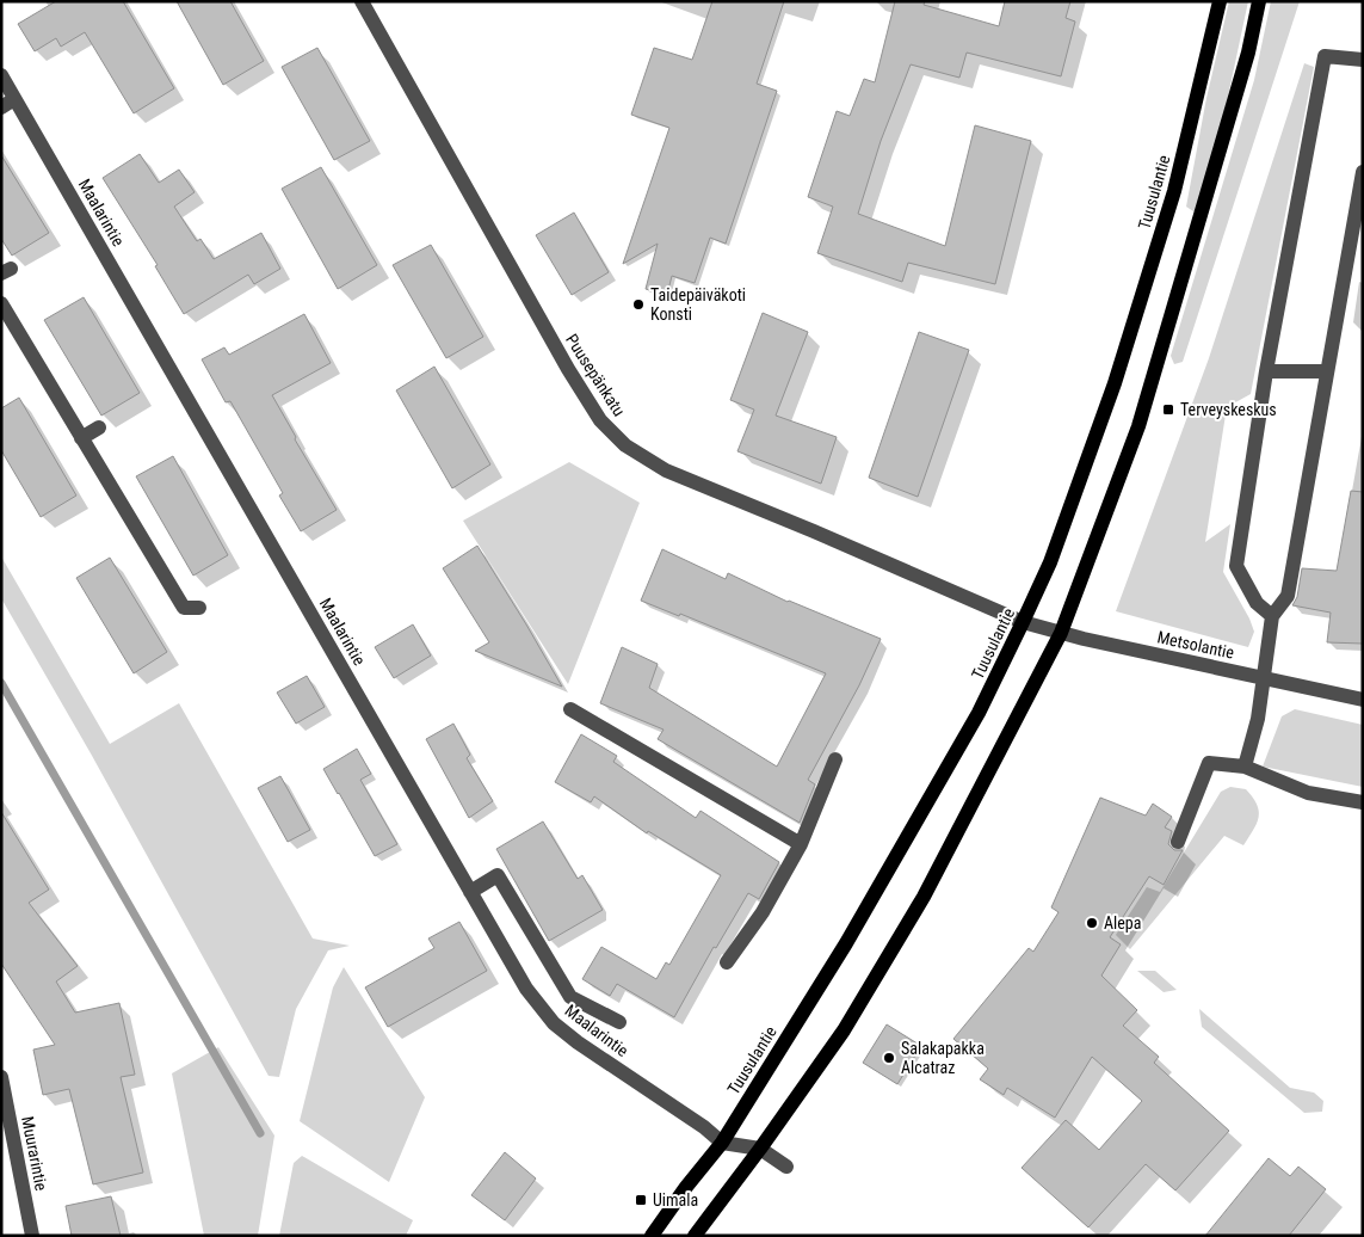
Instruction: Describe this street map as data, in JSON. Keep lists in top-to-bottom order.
{
  "streets": {
    "main road": ["Tuusulantie"],
    "street": [
      "Maalarintie",
      "Puusepänkatu",
      "Metsolantie",
      "Muurarintie"
    ]
  },
  "crossings": [
    ["Tuusulantie", "Maalarintie"],
    ["Tuusulantie", "Puusepänkatu"],
    ["Tuusulantie", "Metsolantie"],
    ["Puusepänkatu", "Metsolantie"]
  ],
  "places": {
    "other": ["Taidepäiväkoti Konsti", "Alepa", "Salakapakka Alcatraz"],
    "transit": ["Terveyskeskus", "Uimala"]
  }
}
